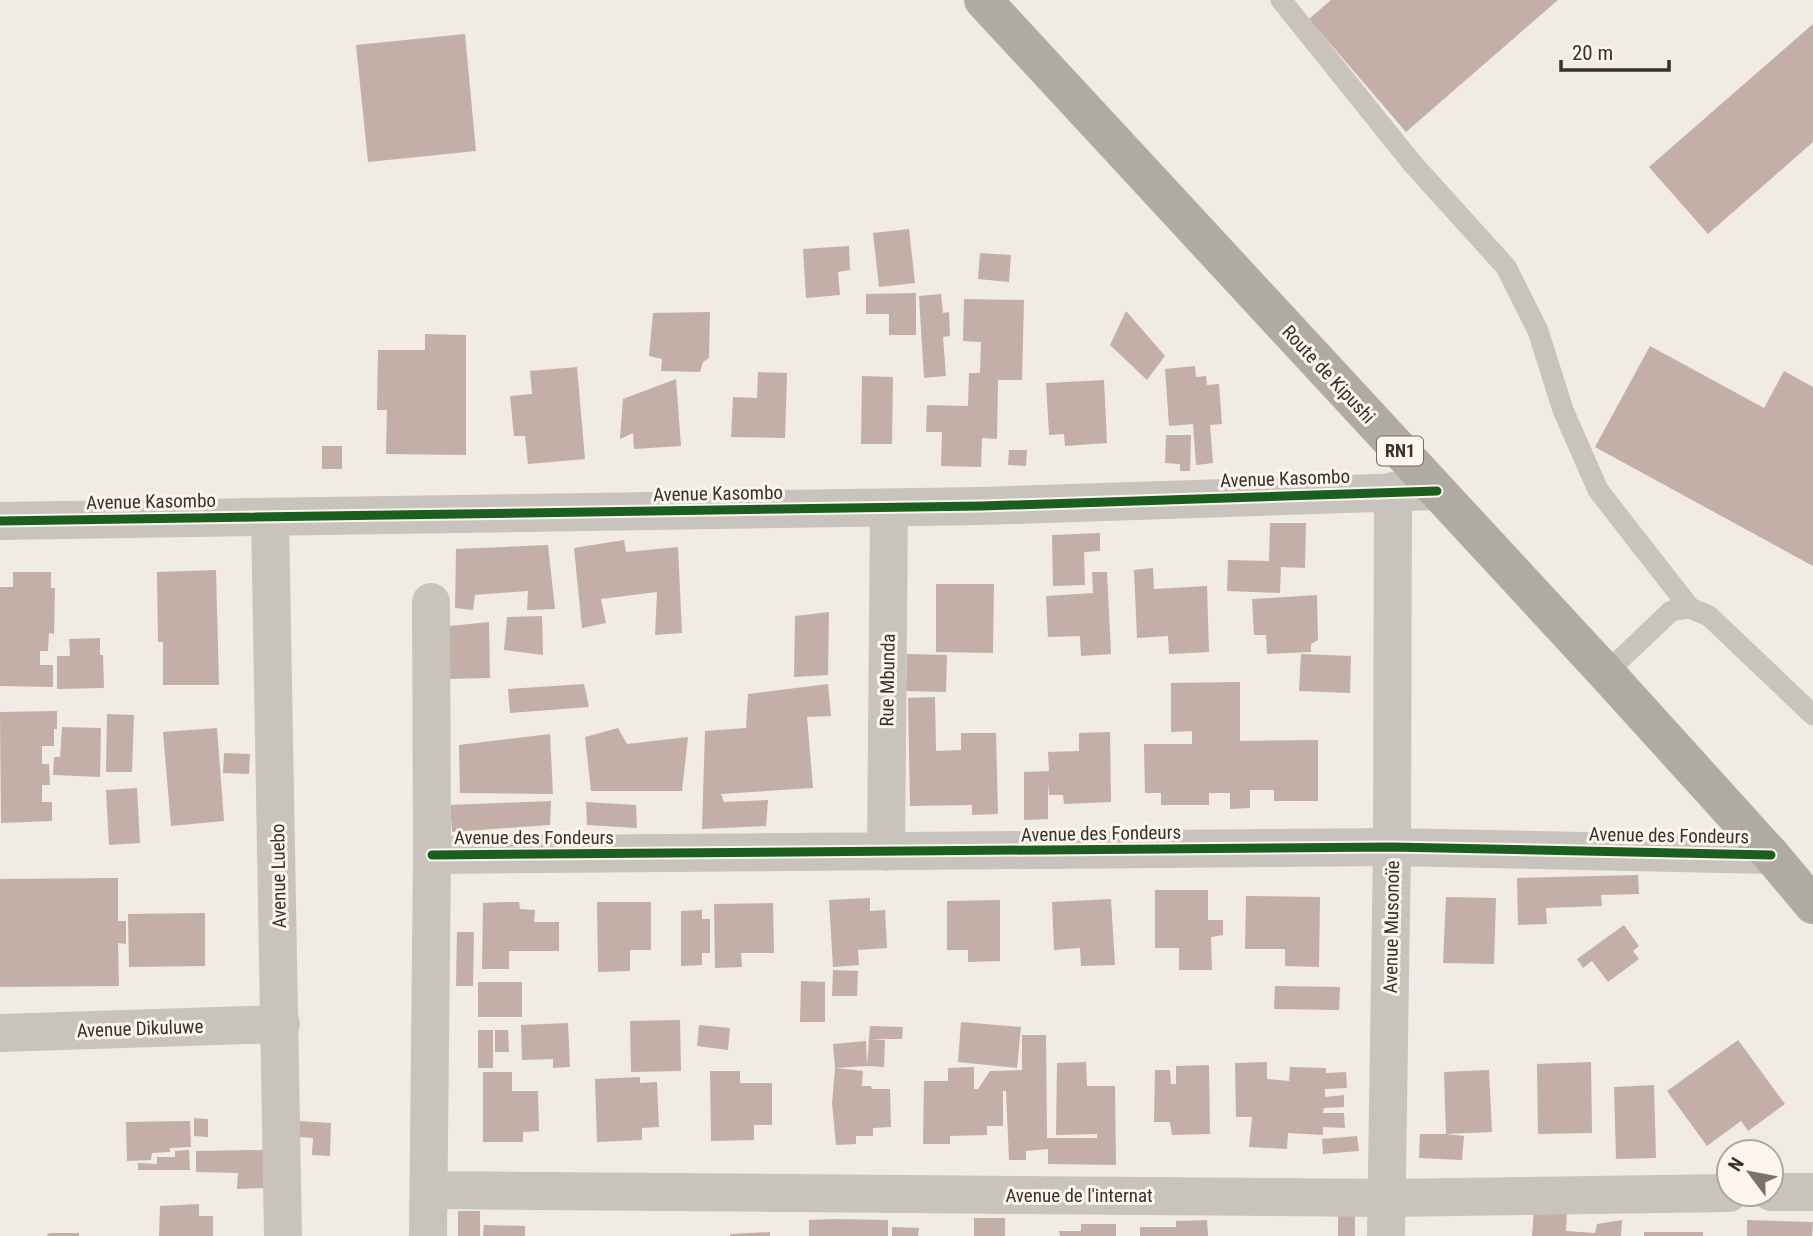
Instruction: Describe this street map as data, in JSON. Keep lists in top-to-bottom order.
{
  "streets": {
    "highway": ["Route de Kipushi", "RN1"],
    "street": [
      "Avenue Kasombo",
      "Rue Mbunda",
      "Avenue des Fondeurs",
      "Avenue Luebo",
      "Avenue Musonoïe",
      "Avenue Dikuluwe",
      "Avenue de l'internat"
    ]
  },
  "crossings": [
    ["Route de Kipushi", "Avenue Kasombo"],
    ["Route de Kipushi", "Avenue des Fondeurs"],
    ["Avenue Kasombo", "Rue Mbunda"],
    ["Avenue Kasombo", "Avenue Luebo"],
    ["Avenue Kasombo", "Avenue Musonoïe"],
    ["Rue Mbunda", "Avenue des Fondeurs"],
    ["Avenue des Fondeurs", "Avenue Musonoïe"],
    ["Avenue Luebo", "Avenue Dikuluwe"],
    ["Avenue Musonoïe", "Avenue de l'internat"]
  ],
  "scale_bar": "20 m",
  "north": "top left"
}
